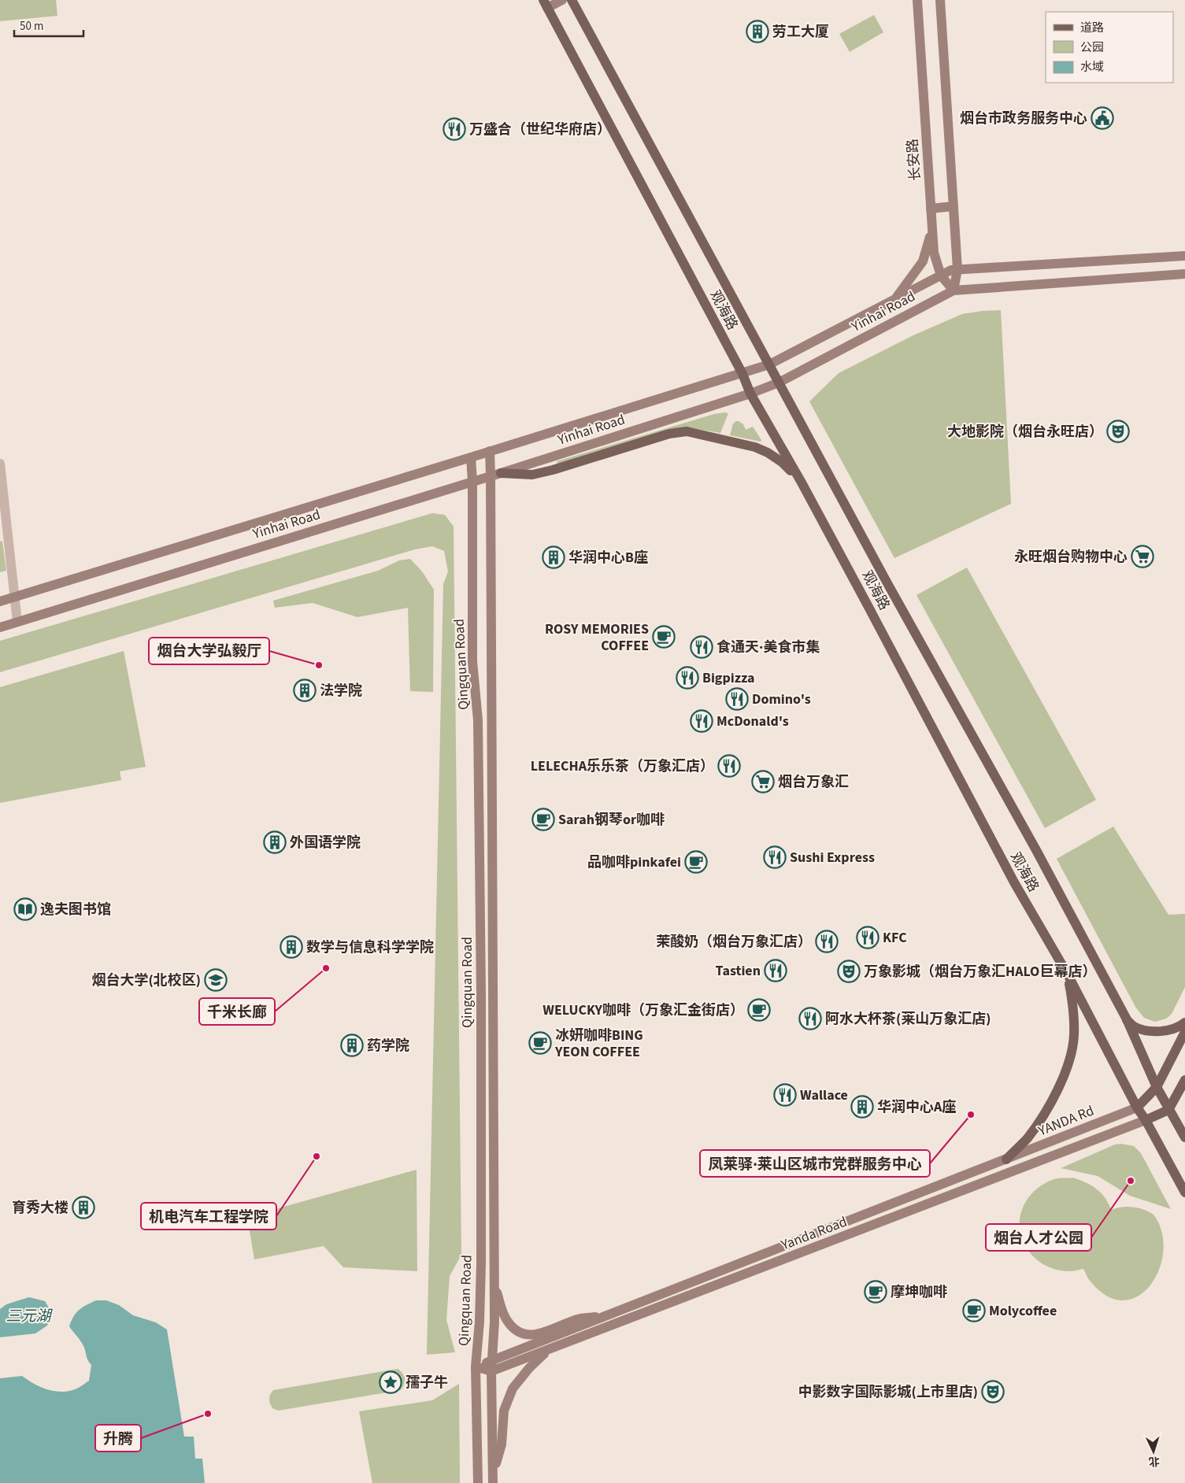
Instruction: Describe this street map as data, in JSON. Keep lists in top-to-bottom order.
{
  "streets": {
    "main road": [
      "长安路",
      "观海路",
      "Yinhai Road",
      "Qingquan Road",
      "YANDA Rd",
      "Yanda Road"
    ]
  },
  "crossings": [
    ["长安路", "Yinhai Road"],
    ["观海路", "Yinhai Road"],
    ["观海路", "YANDA Rd"],
    ["观海路", "Yanda Road"],
    ["Yinhai Road", "Qingquan Road"],
    ["Qingquan Road", "Yanda Road"],
    ["YANDA Rd", "Yanda Road"]
  ],
  "water": ["三元湖"],
  "places": {
    "building": [
      "劳工大厦",
      "华润中心B座",
      "法学院",
      "外国语学院",
      "数学与信息科学学院",
      "药学院",
      "华润中心A座",
      "育秀大楼"
    ],
    "public building": ["烟台市政务服务中心"],
    "restaurant": [
      "万盛合（世纪华府店）",
      "食通天·美食市集",
      "Bigpizza",
      "Domino's",
      "McDonald's",
      "LELECHA乐乐茶（万象汇店）",
      "Sushi Express",
      "KFC",
      "茉酸奶（烟台万象汇店）",
      "Tastien",
      "阿水大杯茶(莱山万象汇店)",
      "Wallace"
    ],
    "theatre": ["大地影院（烟台永旺店）", "万象影城（烟台万象汇HALO巨幕店）", "中影数字国际影城(上市里店)"],
    "supermarket": ["永旺烟台购物中心", "烟台万象汇"],
    "cafe": [
      "ROSY MEMORIES COFFEE",
      "Sarah钢琴or咖啡",
      "品咖啡pinkafei",
      "WELUCKY咖啡（万象汇金街店）",
      "冰妍咖啡BING YEON COFFEE",
      "摩坤咖啡",
      "Molycoffee"
    ],
    "other": [
      "烟台大学弘毅厅",
      "千米长廊",
      "凤莱驿·莱山区城市党群服务中心",
      "机电汽车工程学院",
      "烟台人才公园",
      "升腾"
    ],
    "library": ["逸夫图书馆"],
    "school or university": ["烟台大学(北校区)"],
    "place": ["孺子牛"]
  },
  "legend": ["道路", "公园", "水域"],
  "scale_bar": "50 m",
  "north": "bottom"
}
